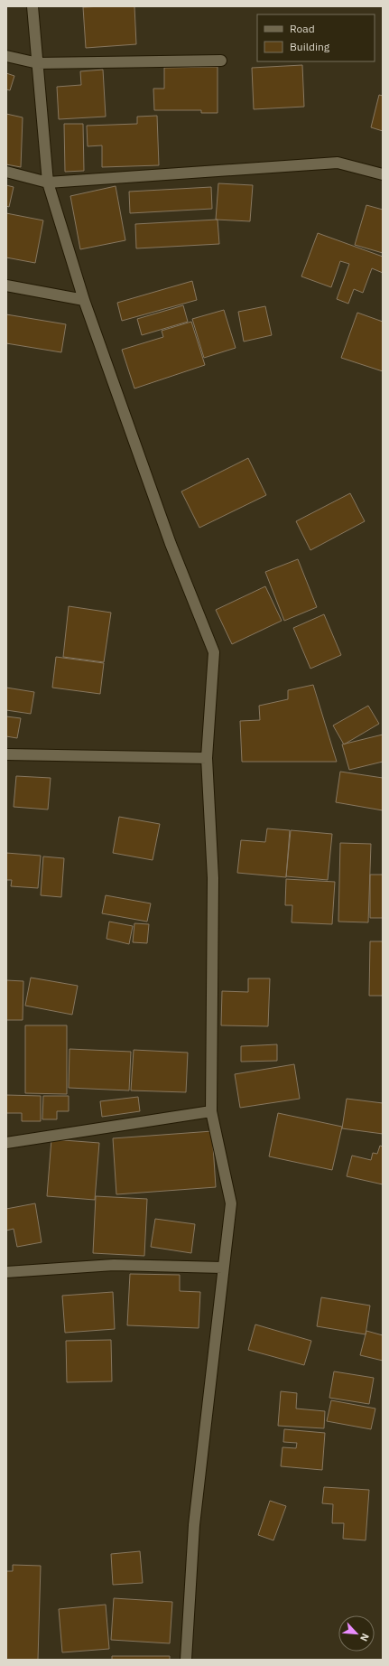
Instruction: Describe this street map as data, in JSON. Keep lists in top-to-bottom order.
{
  "legend": ["Road", "Building"],
  "north": "bottom right"
}
